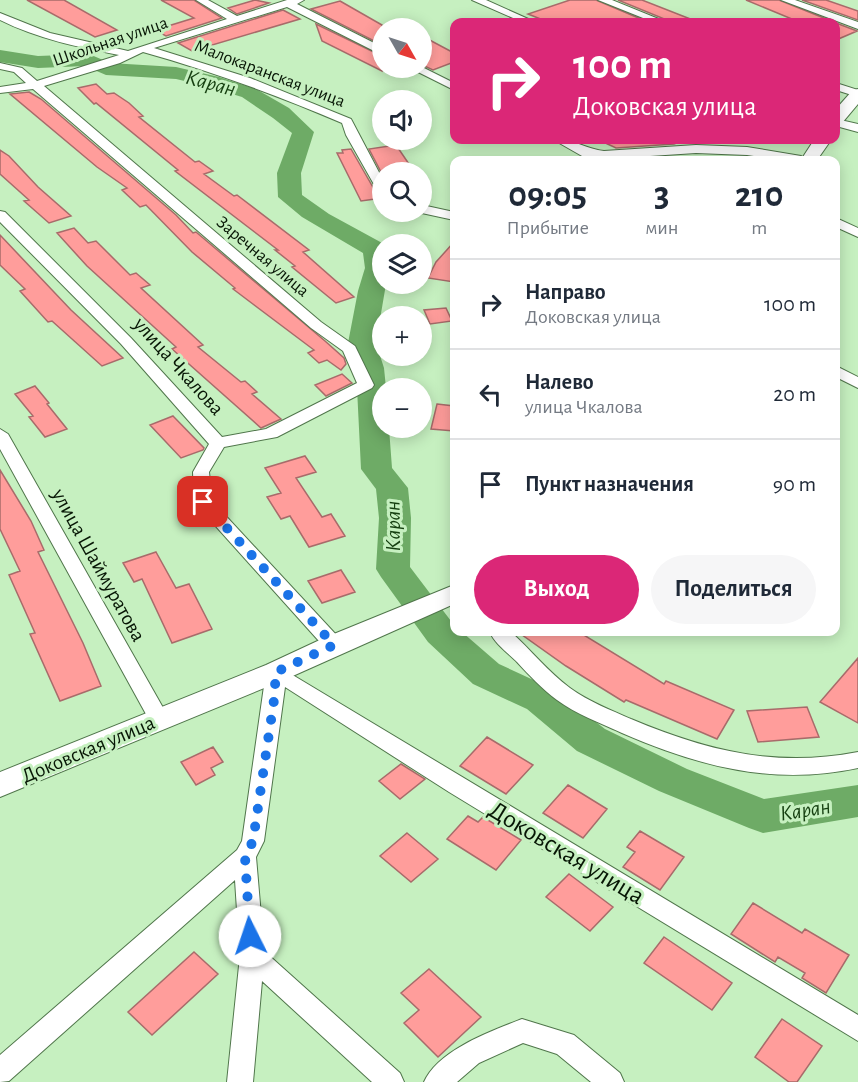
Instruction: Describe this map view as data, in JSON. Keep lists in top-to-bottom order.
{
  "streets": {
    "main road": ["Доковская улица"],
    "street": [
      "Школьная улица",
      "Малокаранская улица",
      "Заречная улица",
      "улица Чкалова",
      "улица Шаймуратова"
    ]
  },
  "crossings": [
    ["Школьная улица", "Малокаранская улица"],
    ["Школьная улица", "Заречная улица"],
    ["Заречная улица", "улица Чкалова"],
    ["улица Чкалова", "Доковская улица"],
    ["улица Шаймуратова", "Доковская улица"]
  ],
  "water": ["Каран"],
  "north": "bottom right",
  "page": {
    "map_buttons": ["+", "−"],
    "turn": ["100 m", "Доковская улица"],
    "eta": [
      "09:05",
      "Прибытие",
      "3",
      "мин",
      "210",
      "m"
    ],
    "list": [
      {
        "name": "Направо",
        "note": "Доковская улица",
        "value": "100 m"
      },
      {
        "name": "Налево",
        "note": "улица Чкалова",
        "value": "20 m"
      },
      {
        "name": "Пункт назначения",
        "value": "90 m"
      }
    ],
    "buttons": ["Выход", "Поделиться"]
  }
}
